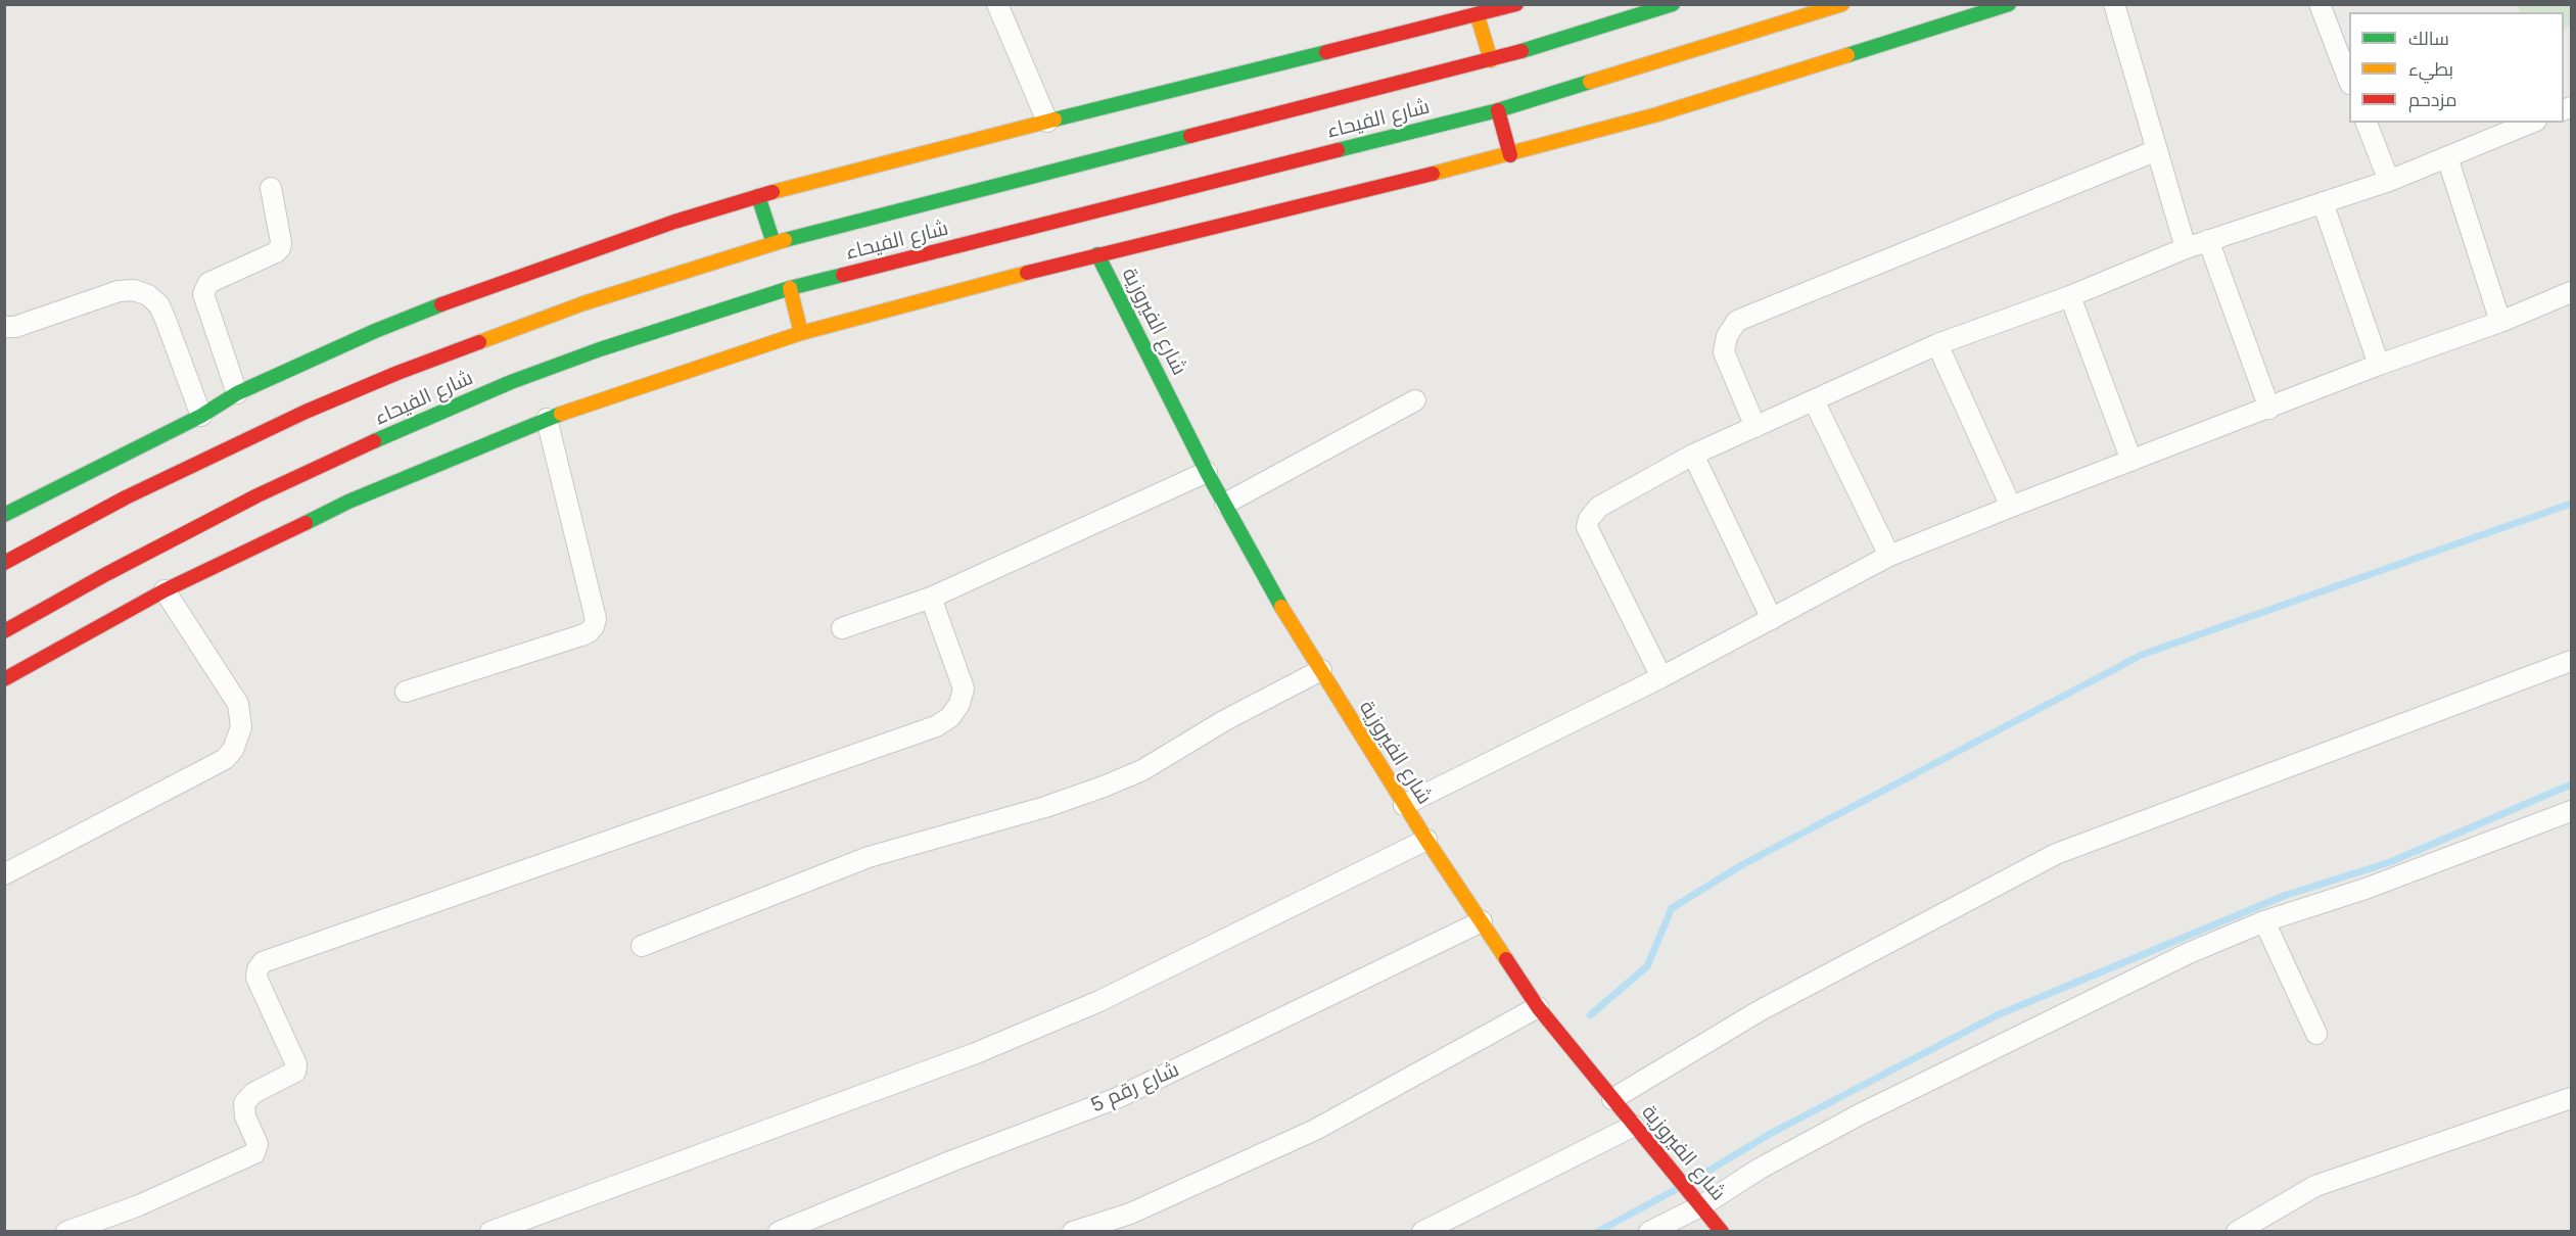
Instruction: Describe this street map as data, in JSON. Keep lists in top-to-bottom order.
{
  "streets": {
    "main road": ["شارع الفيحاء", "شارع الفيروزية"],
    "street": ["شارع رقم 5"]
  },
  "crossings": [
    ["شارع الفيروزية", "شارع رقم 5"]
  ],
  "legend": ["سالك", "بطيء", "مزدحم"]
}
